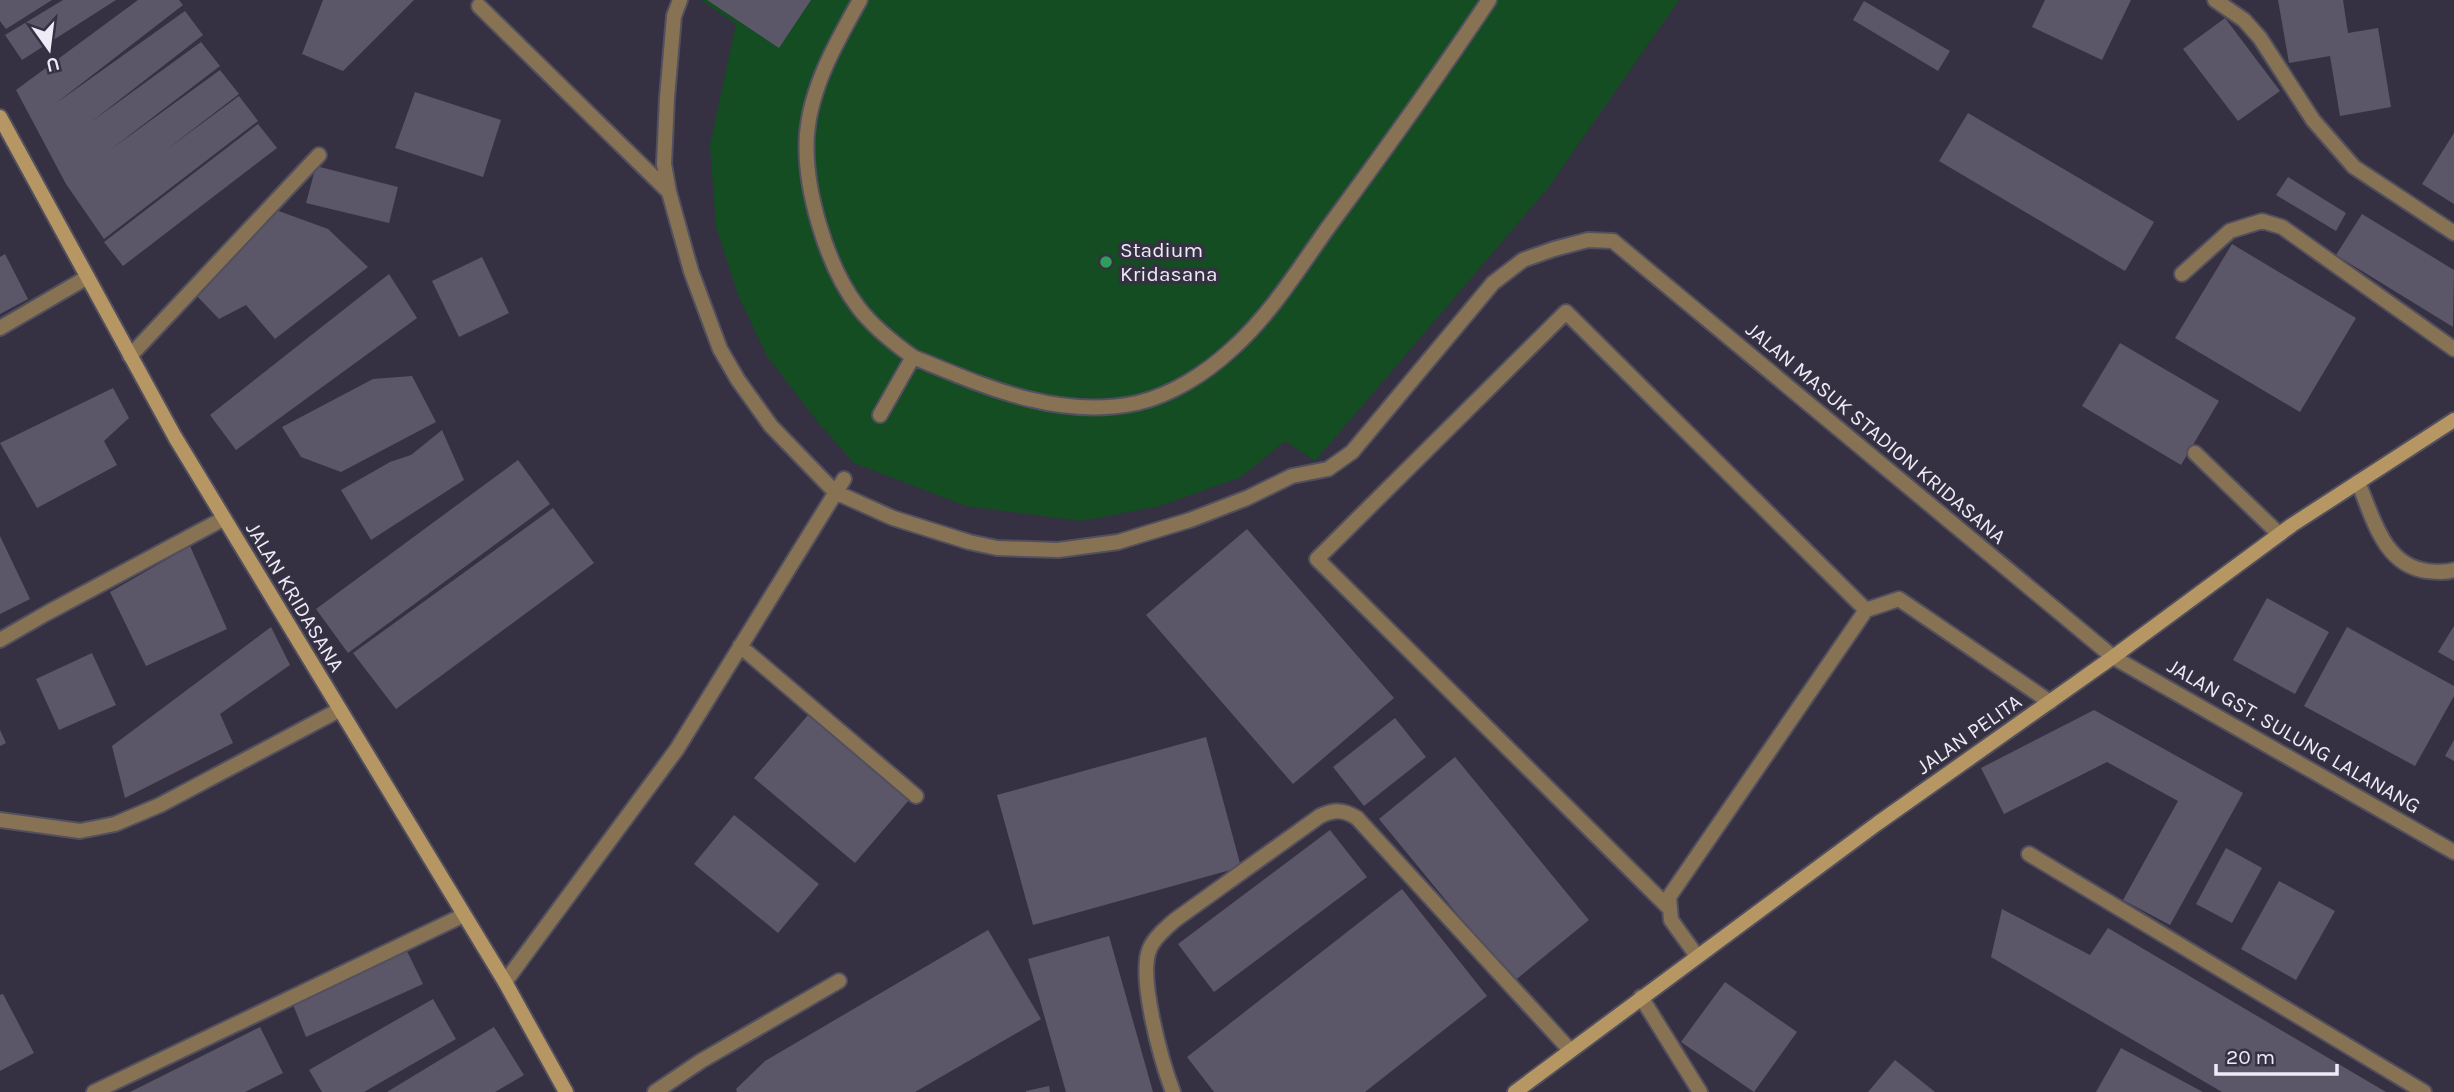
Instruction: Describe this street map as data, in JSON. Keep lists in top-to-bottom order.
{
  "streets": {
    "street": [
      "JALAN MASUK STADION KRIDASANA",
      "JALAN KRIDASANA",
      "JALAN PELITA",
      "JALAN GST. SULUNG LALANANG"
    ]
  },
  "crossings": [
    ["JALAN MASUK STADION KRIDASANA", "JALAN PELITA"],
    ["JALAN MASUK STADION KRIDASANA", "JALAN GST. SULUNG LALANANG"],
    ["JALAN PELITA", "JALAN GST. SULUNG LALANANG"]
  ],
  "places": ["Stadium Kridasana"],
  "scale_bar": "20 m",
  "north": "bottom"
}
